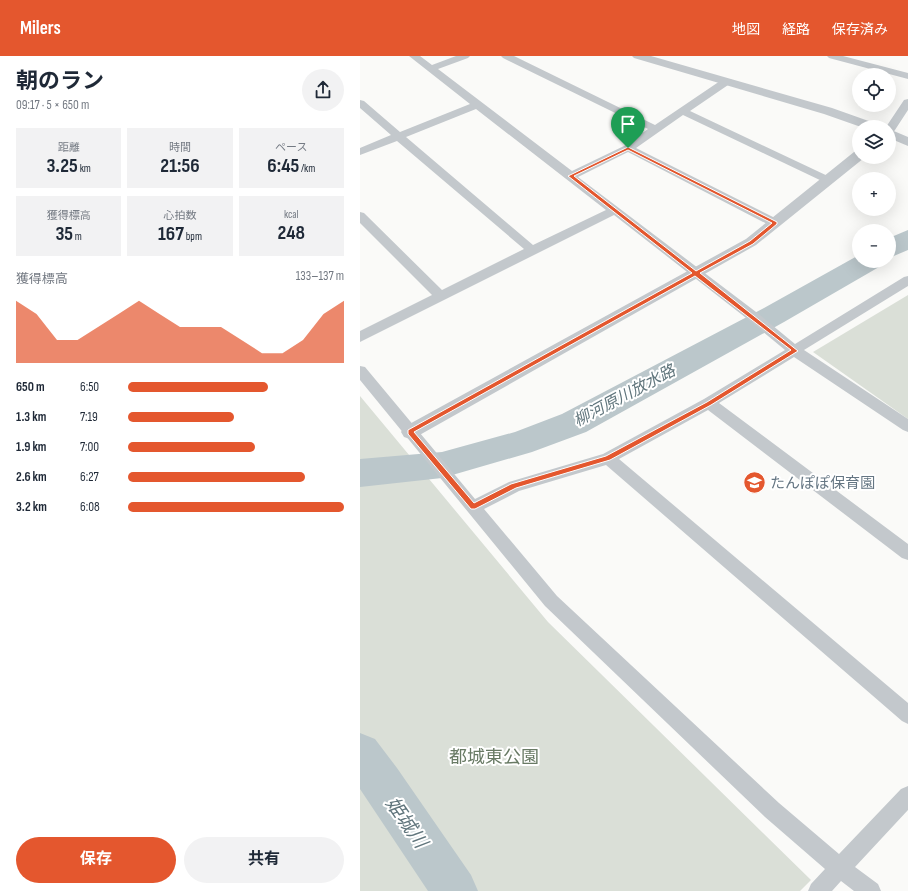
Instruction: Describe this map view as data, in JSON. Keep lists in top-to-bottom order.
{
  "water": ["柳河原川放水路", "姫城川"],
  "parks": ["都城東公園"],
  "places": {
    "school or university": ["たんぽぽ保育園"]
  },
  "page": {
    "header": "Milers",
    "nav": ["地図", "経路", "保存済み"],
    "heading": ["朝のラン", "09:17 · 5 × 650 m"],
    "map_buttons": ["+", "−"],
    "stats": [
      ["距離", "3.25 km"],
      ["時間", "21:56"],
      ["ペース", "6:45 /km"],
      ["獲得標高", "35 m"],
      ["心拍数", "167 bpm"],
      ["kcal", "248"]
    ],
    "chart": ["獲得標高", "133–137 m"],
    "list": [
      {
        "name": "650 m",
        "note": "6:50"
      },
      {
        "name": "1.3 km",
        "note": "7:19"
      },
      {
        "name": "1.9 km",
        "note": "7:00"
      },
      {
        "name": "2.6 km",
        "note": "6:27"
      },
      {
        "name": "3.2 km",
        "note": "6:08"
      }
    ],
    "buttons": ["保存", "共有"]
  }
}
